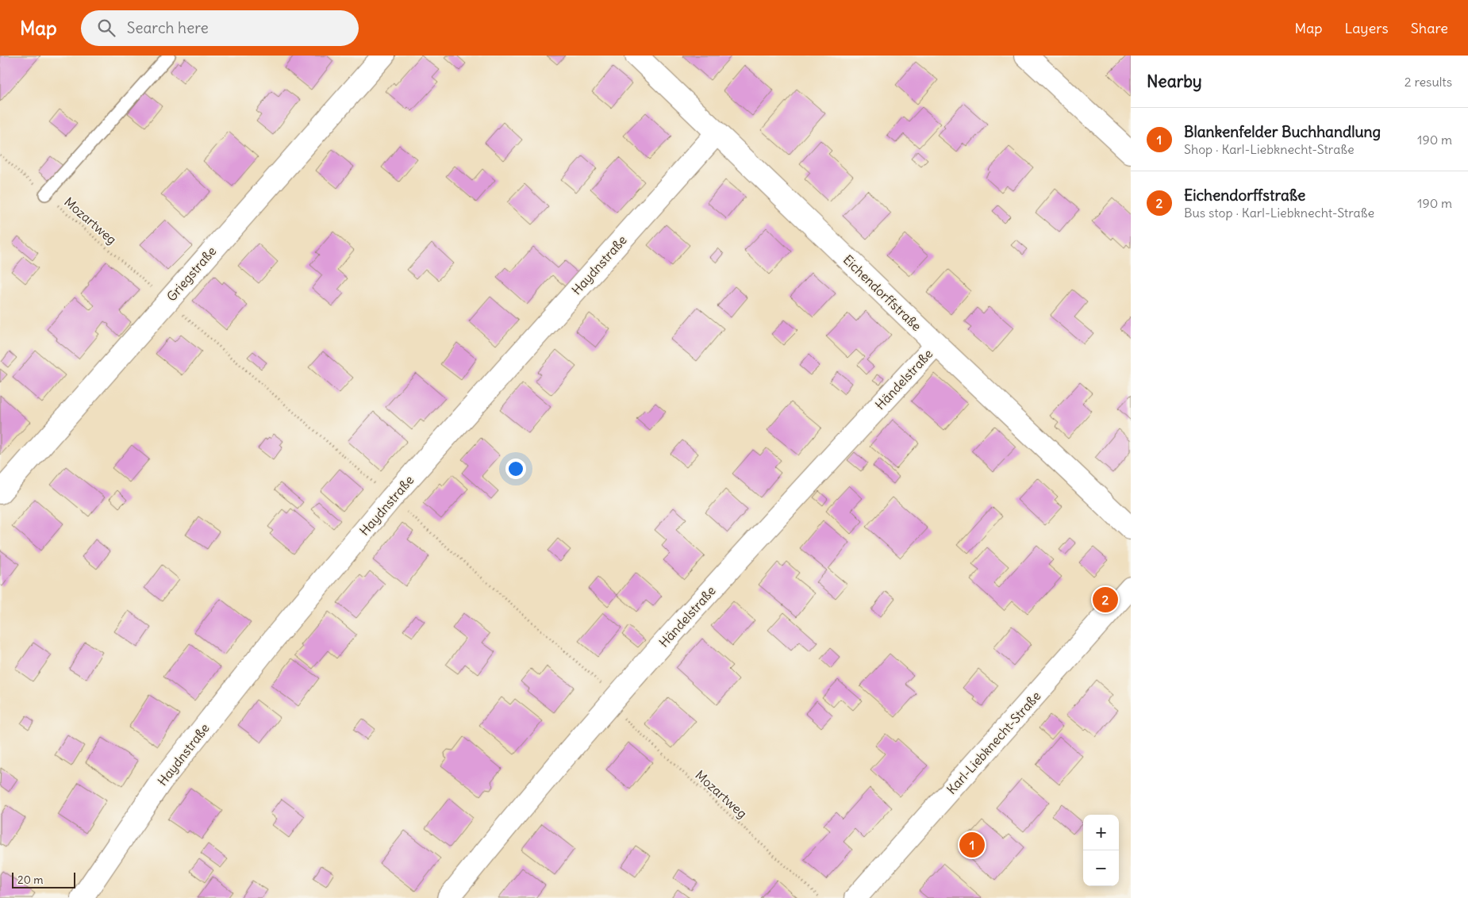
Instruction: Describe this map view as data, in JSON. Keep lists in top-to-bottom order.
{
  "streets": {
    "street": [
      "Haydnstraße",
      "Griegstraße",
      "Eichendorffstraße",
      "Händelstraße",
      "Karl-Liebknecht-Straße"
    ],
    "path": ["Mozartweg"]
  },
  "crossings": [
    ["Mozartweg", "Griegstraße"],
    ["Mozartweg", "Händelstraße"],
    ["Haydnstraße", "Eichendorffstraße"],
    ["Eichendorffstraße", "Händelstraße"]
  ],
  "scale_bar": "20 m",
  "page": {
    "header": "Map",
    "search": "Search here",
    "nav": ["Map", "Layers", "Share"],
    "heading": ["Nearby", "2 results"],
    "list": [
      {
        "mark": "1",
        "name": "Blankenfelder Buchhandlung",
        "note": "Shop · Karl-Liebknecht-Straße",
        "value": "190 m"
      },
      {
        "mark": "2",
        "name": "Eichendorffstraße",
        "note": "Bus stop · Karl-Liebknecht-Straße",
        "value": "190 m"
      }
    ],
    "pins": ["2", "1"],
    "map_buttons": ["+", "−"],
    "scale": "20 m"
  }
}
